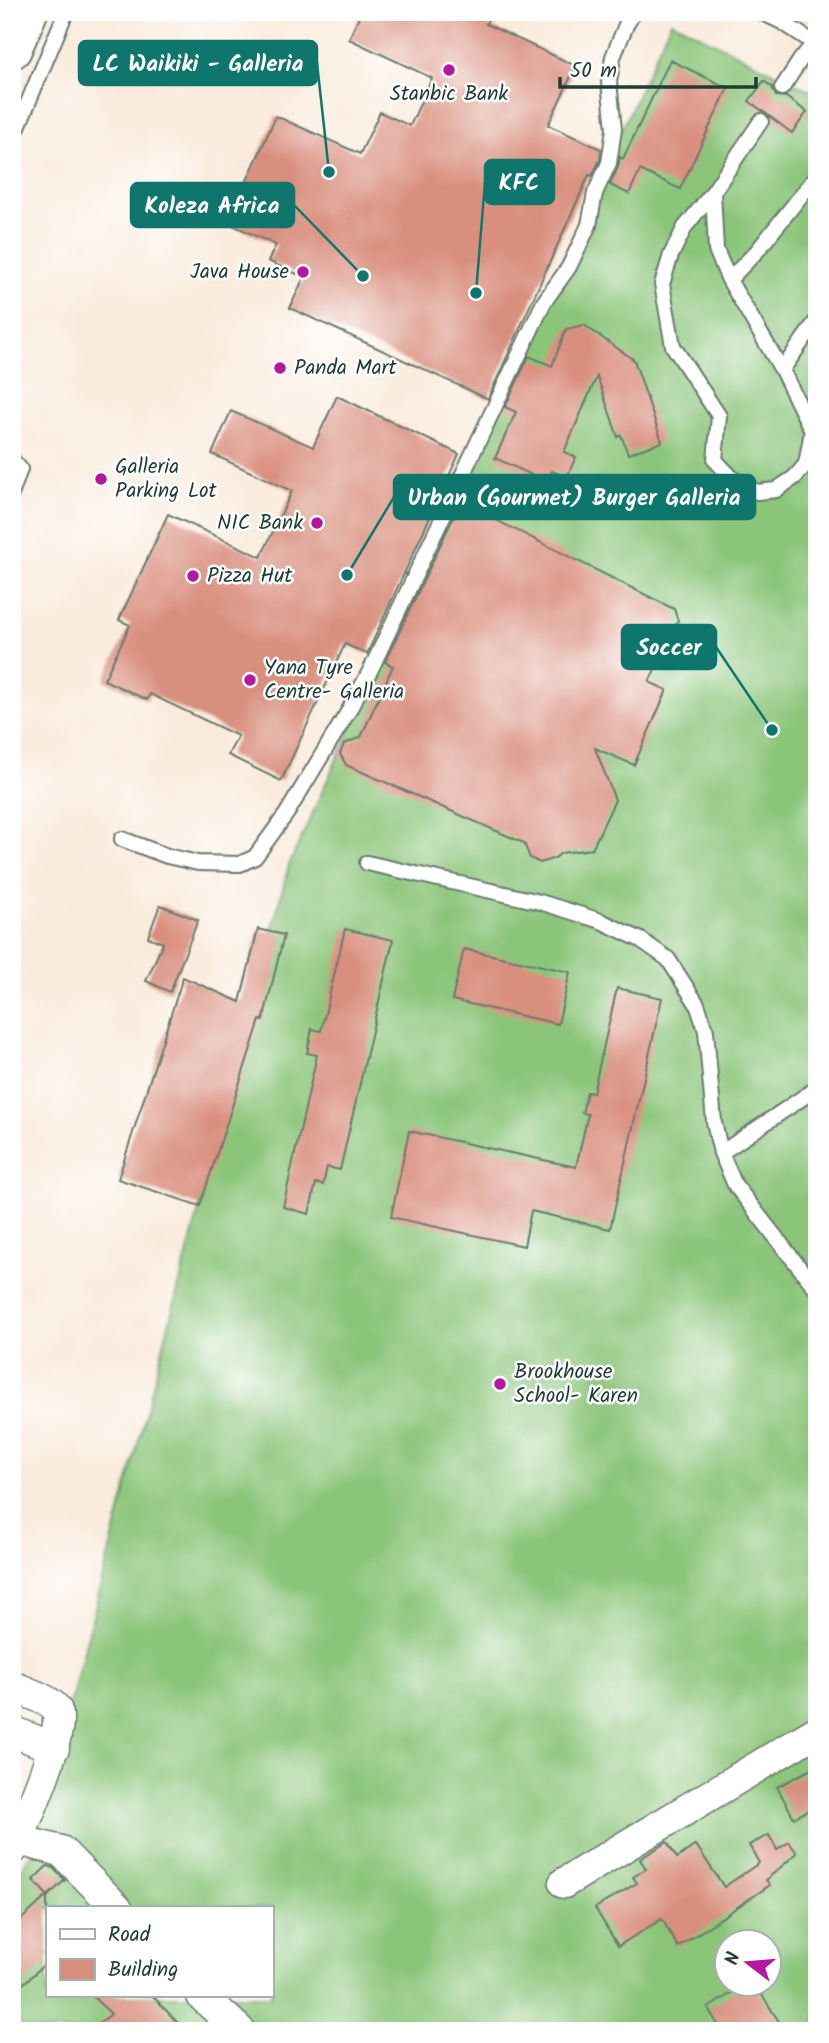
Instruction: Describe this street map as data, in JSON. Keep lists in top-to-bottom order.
{
  "places": [
    "Stanbic Bank",
    "LC Waikiki - Galleria",
    "Java House",
    "Koleza Africa",
    "KFC",
    "Panda Mart",
    "Galleria Parking Lot",
    "NIC Bank",
    "Urban (Gourmet) Burger Galleria",
    "Pizza Hut",
    "Yana Tyre Centre- Galleria",
    "Soccer",
    "Brookhouse School- Karen"
  ],
  "legend": ["Road", "Building"],
  "scale_bar": "50 m",
  "north": "left"
}
